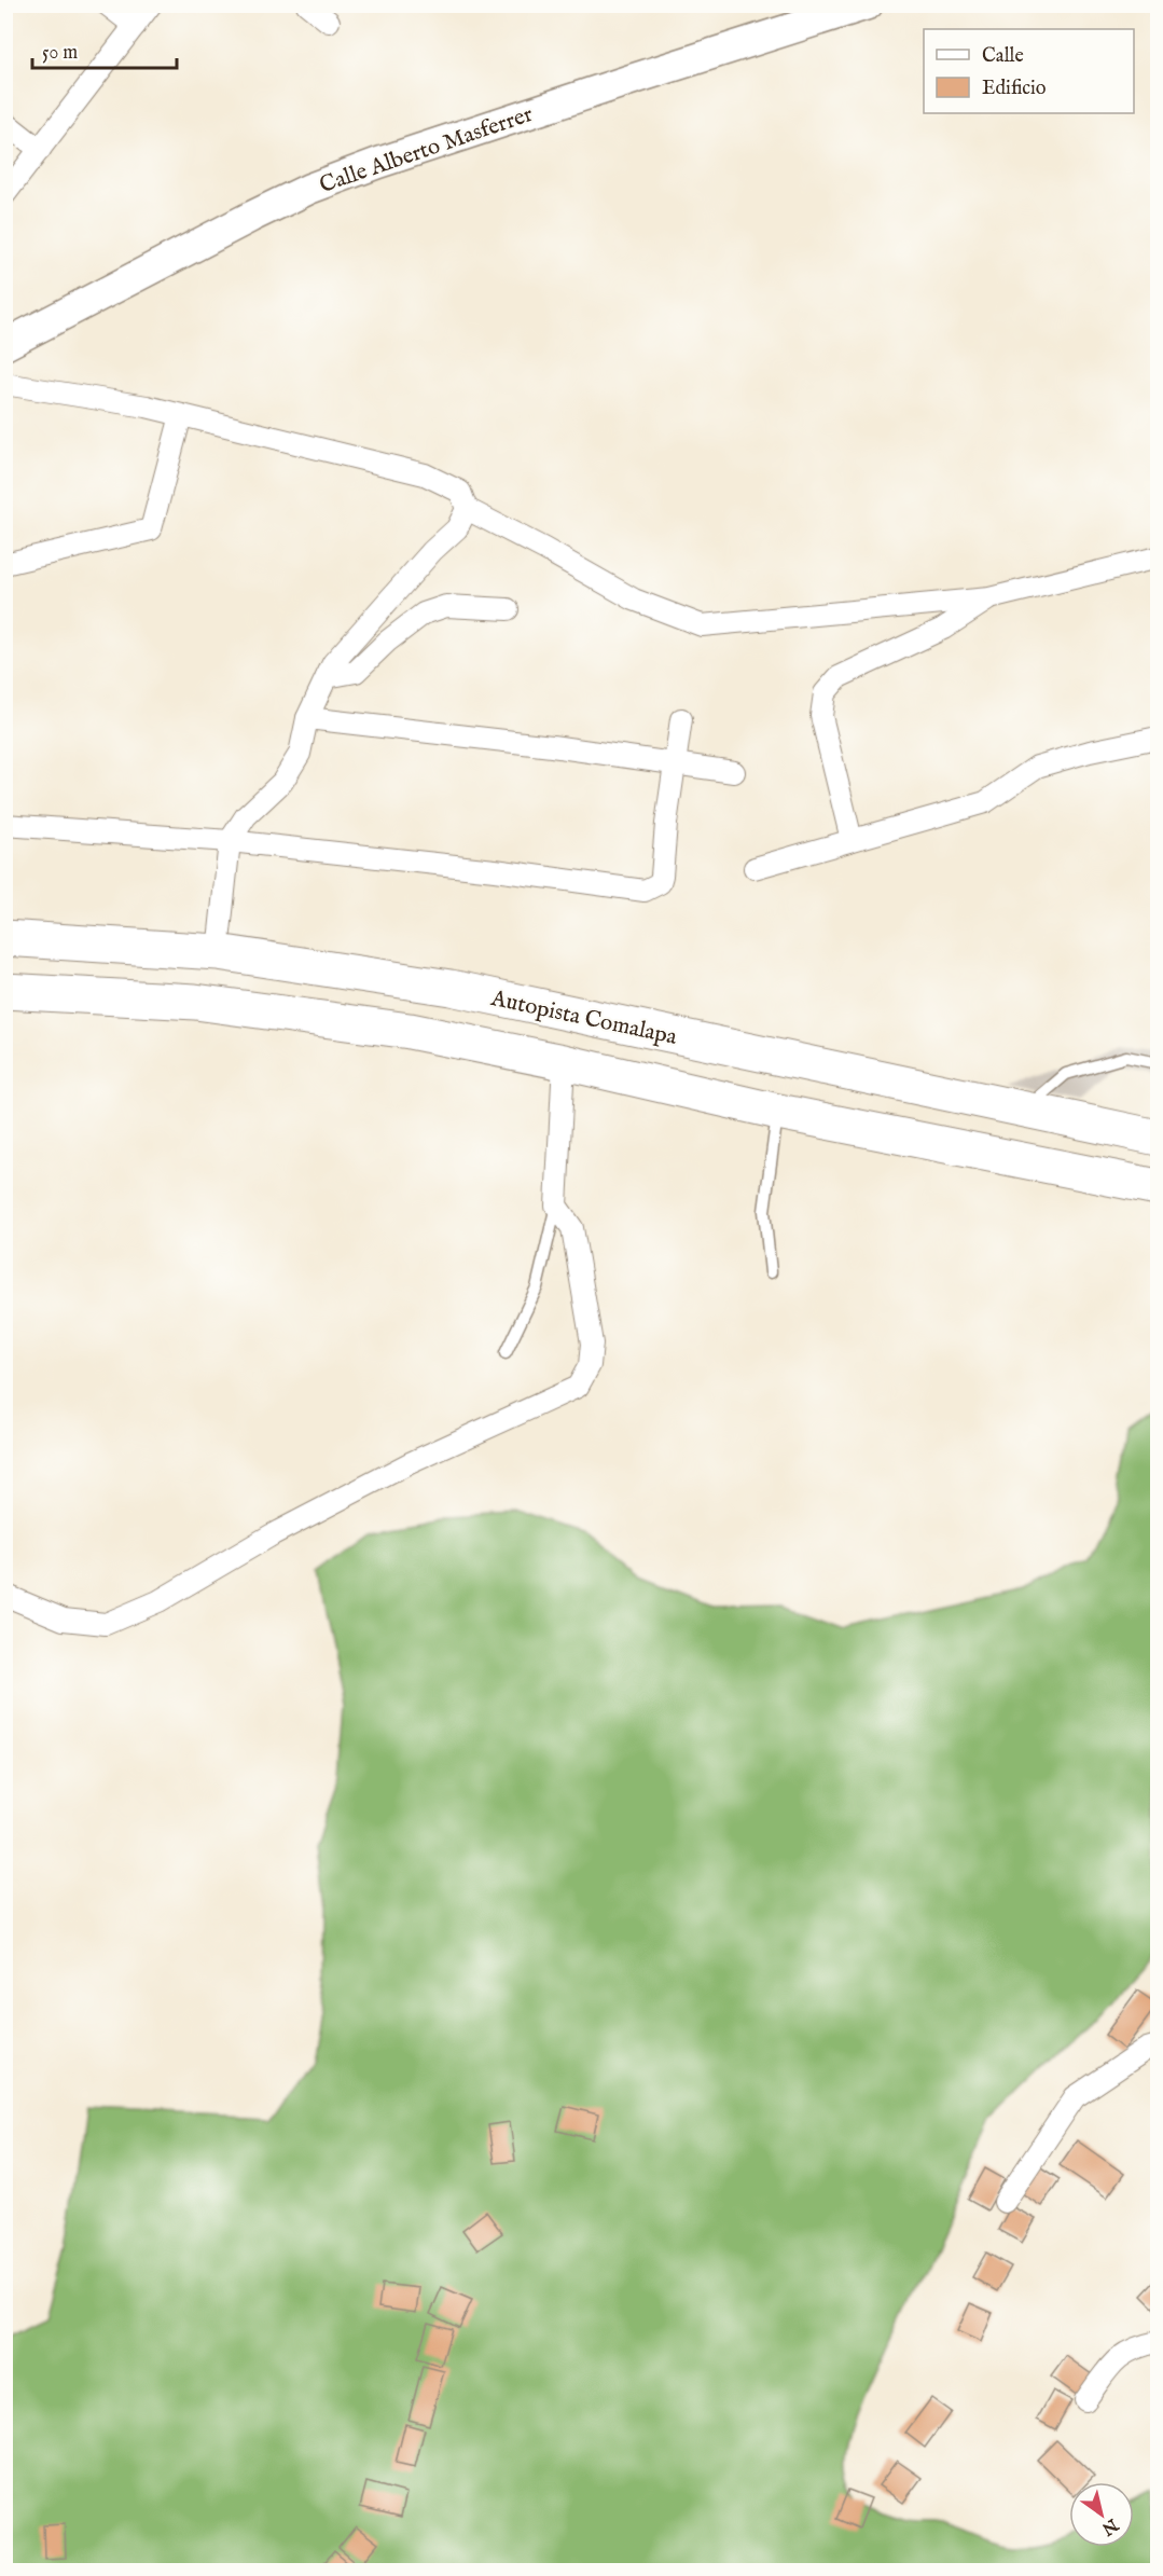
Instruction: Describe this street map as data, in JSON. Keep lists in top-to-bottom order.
{
  "streets": {
    "highway": ["Autopista Comalapa"],
    "main road": ["Calle Alberto Masferrer"]
  },
  "legend": ["Calle", "Edificio"],
  "scale_bar": "50 m",
  "north": "bottom right"
}
